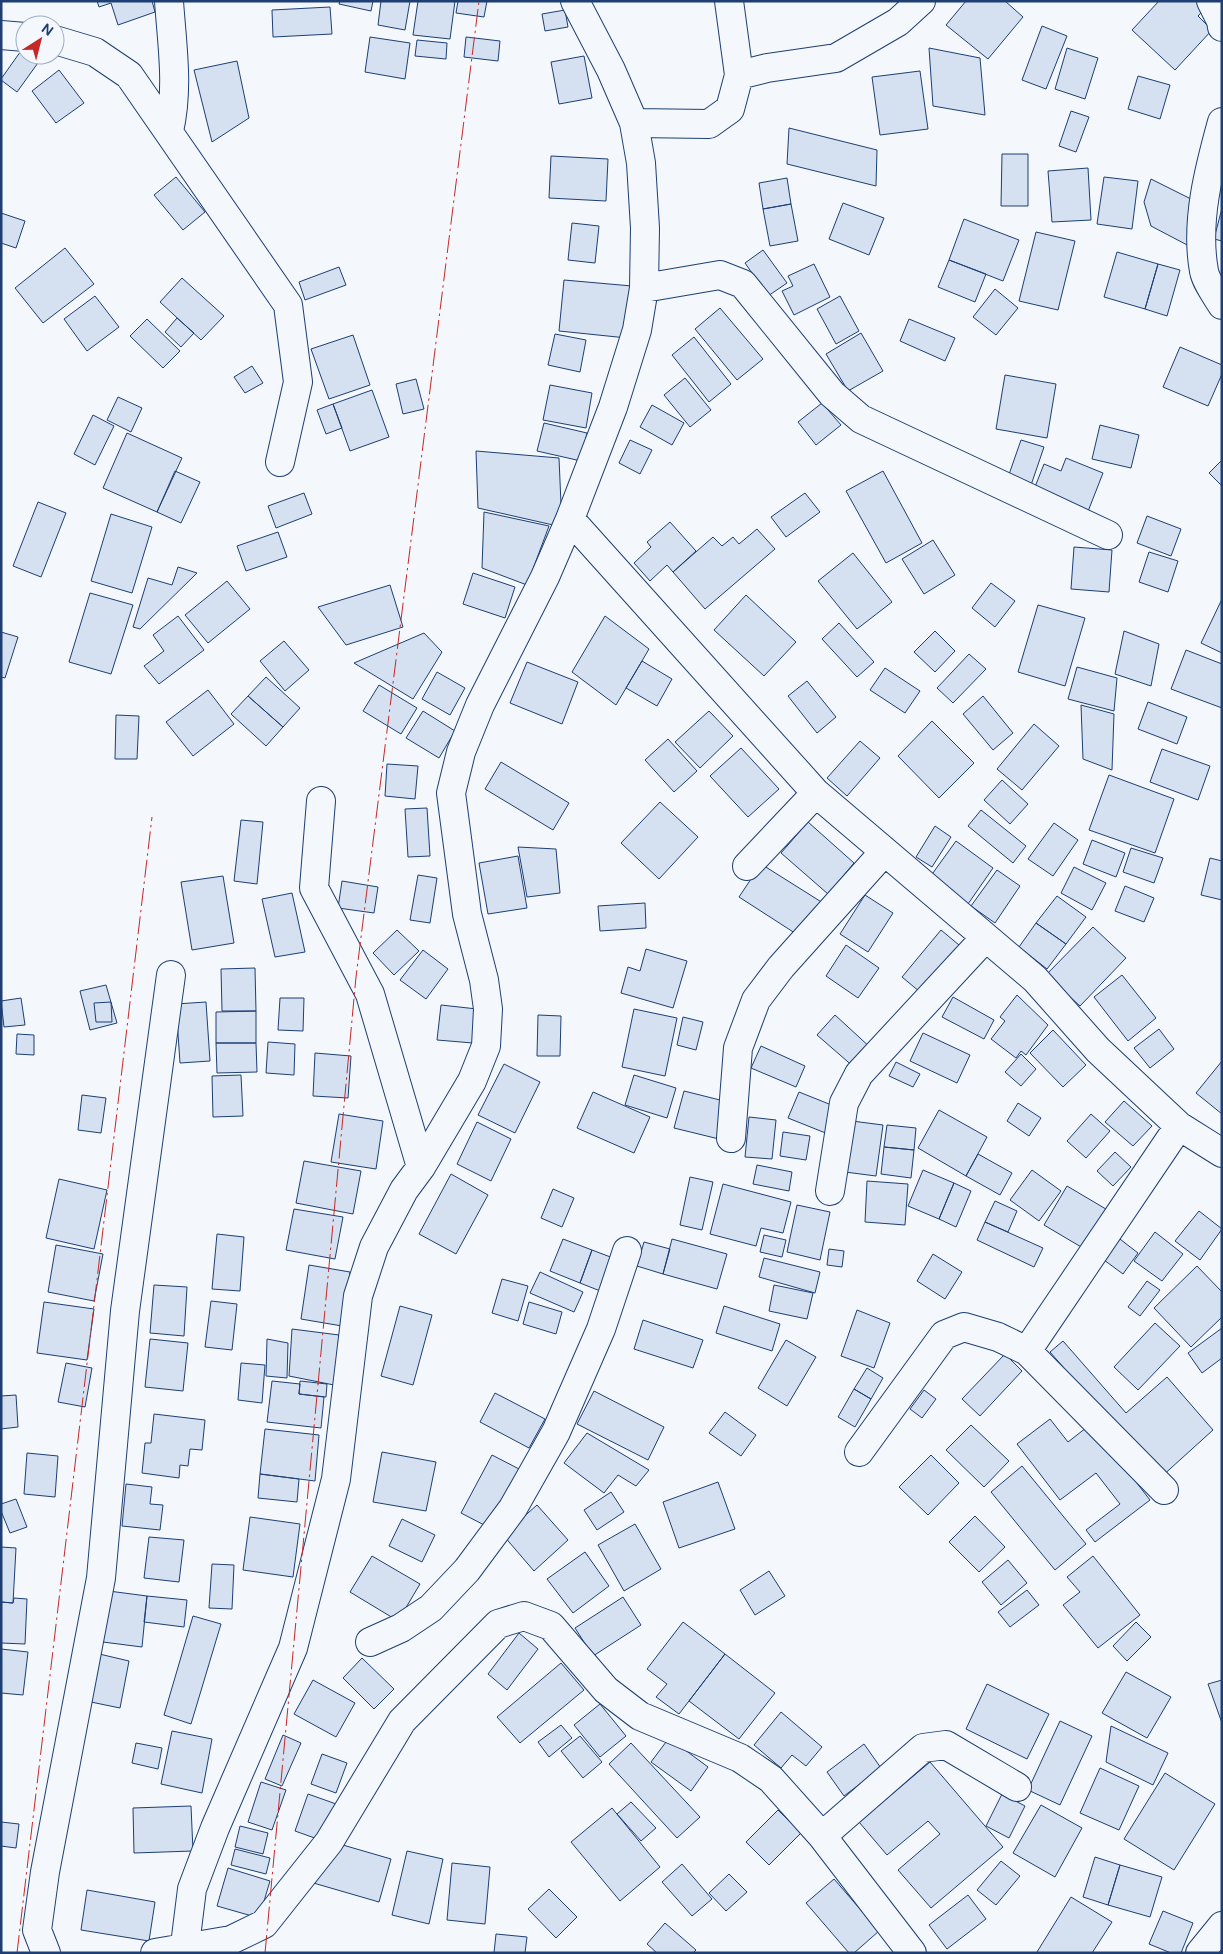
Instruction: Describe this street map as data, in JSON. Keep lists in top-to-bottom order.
{
  "north": "top right"
}
